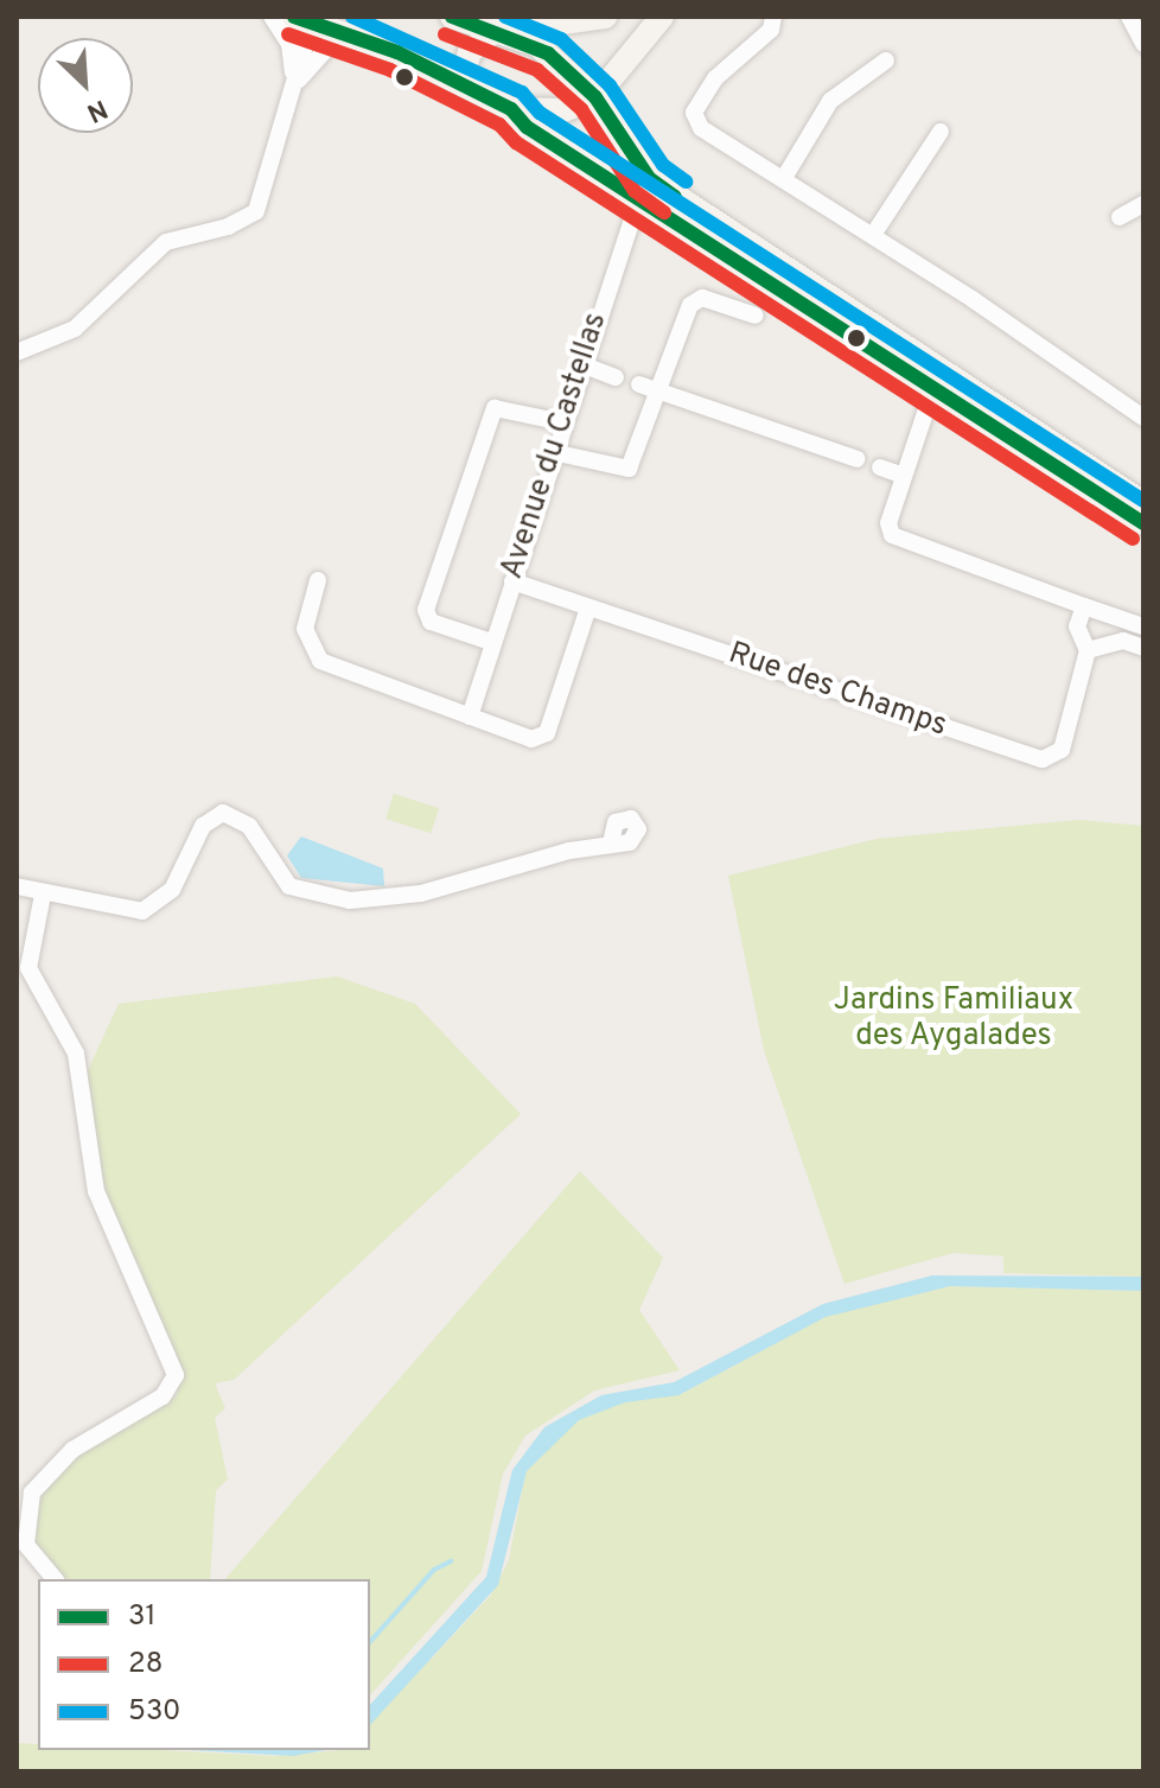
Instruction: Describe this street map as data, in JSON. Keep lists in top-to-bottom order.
{
  "streets": {
    "street": ["Avenue du Castellas", "Rue des Champs"]
  },
  "crossings": [
    ["Avenue du Castellas", "Rue des Champs"]
  ],
  "parks": ["Jardins Familiaux des Aygalades"],
  "lines": ["transit line 31", "transit line 530", "transit line 28"],
  "legend": ["31", "28", "530"],
  "north": "bottom right"
}
